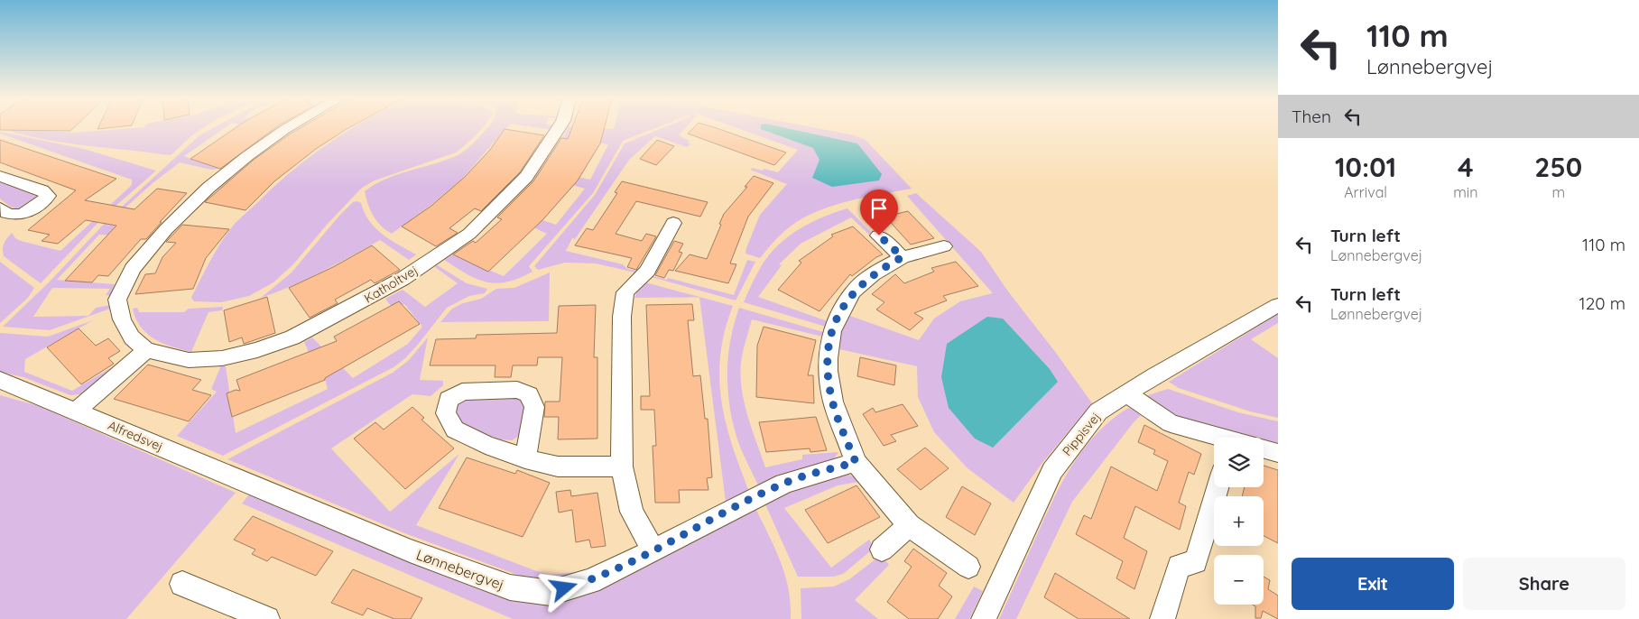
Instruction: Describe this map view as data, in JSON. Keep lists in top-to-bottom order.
{
  "streets": {
    "street": [
      "Katholtvej",
      "Pippisvej",
      "Alfredsvej",
      "Lønnebergvej"
    ]
  },
  "crossings": [
    ["Alfredsvej", "Lønnebergvej"]
  ],
  "page": {
    "turn": ["110 m", "Lønnebergvej"],
    "then": "Then",
    "eta": [
      "10:01",
      "Arrival",
      "4",
      "min",
      "250",
      "m"
    ],
    "list": [
      {
        "name": "Turn left",
        "note": "Lønnebergvej",
        "value": "110 m"
      },
      {
        "name": "Turn left",
        "note": "Lønnebergvej",
        "value": "120 m"
      }
    ],
    "map_buttons": ["+", "−"],
    "buttons": ["Exit", "Share"]
  }
}
